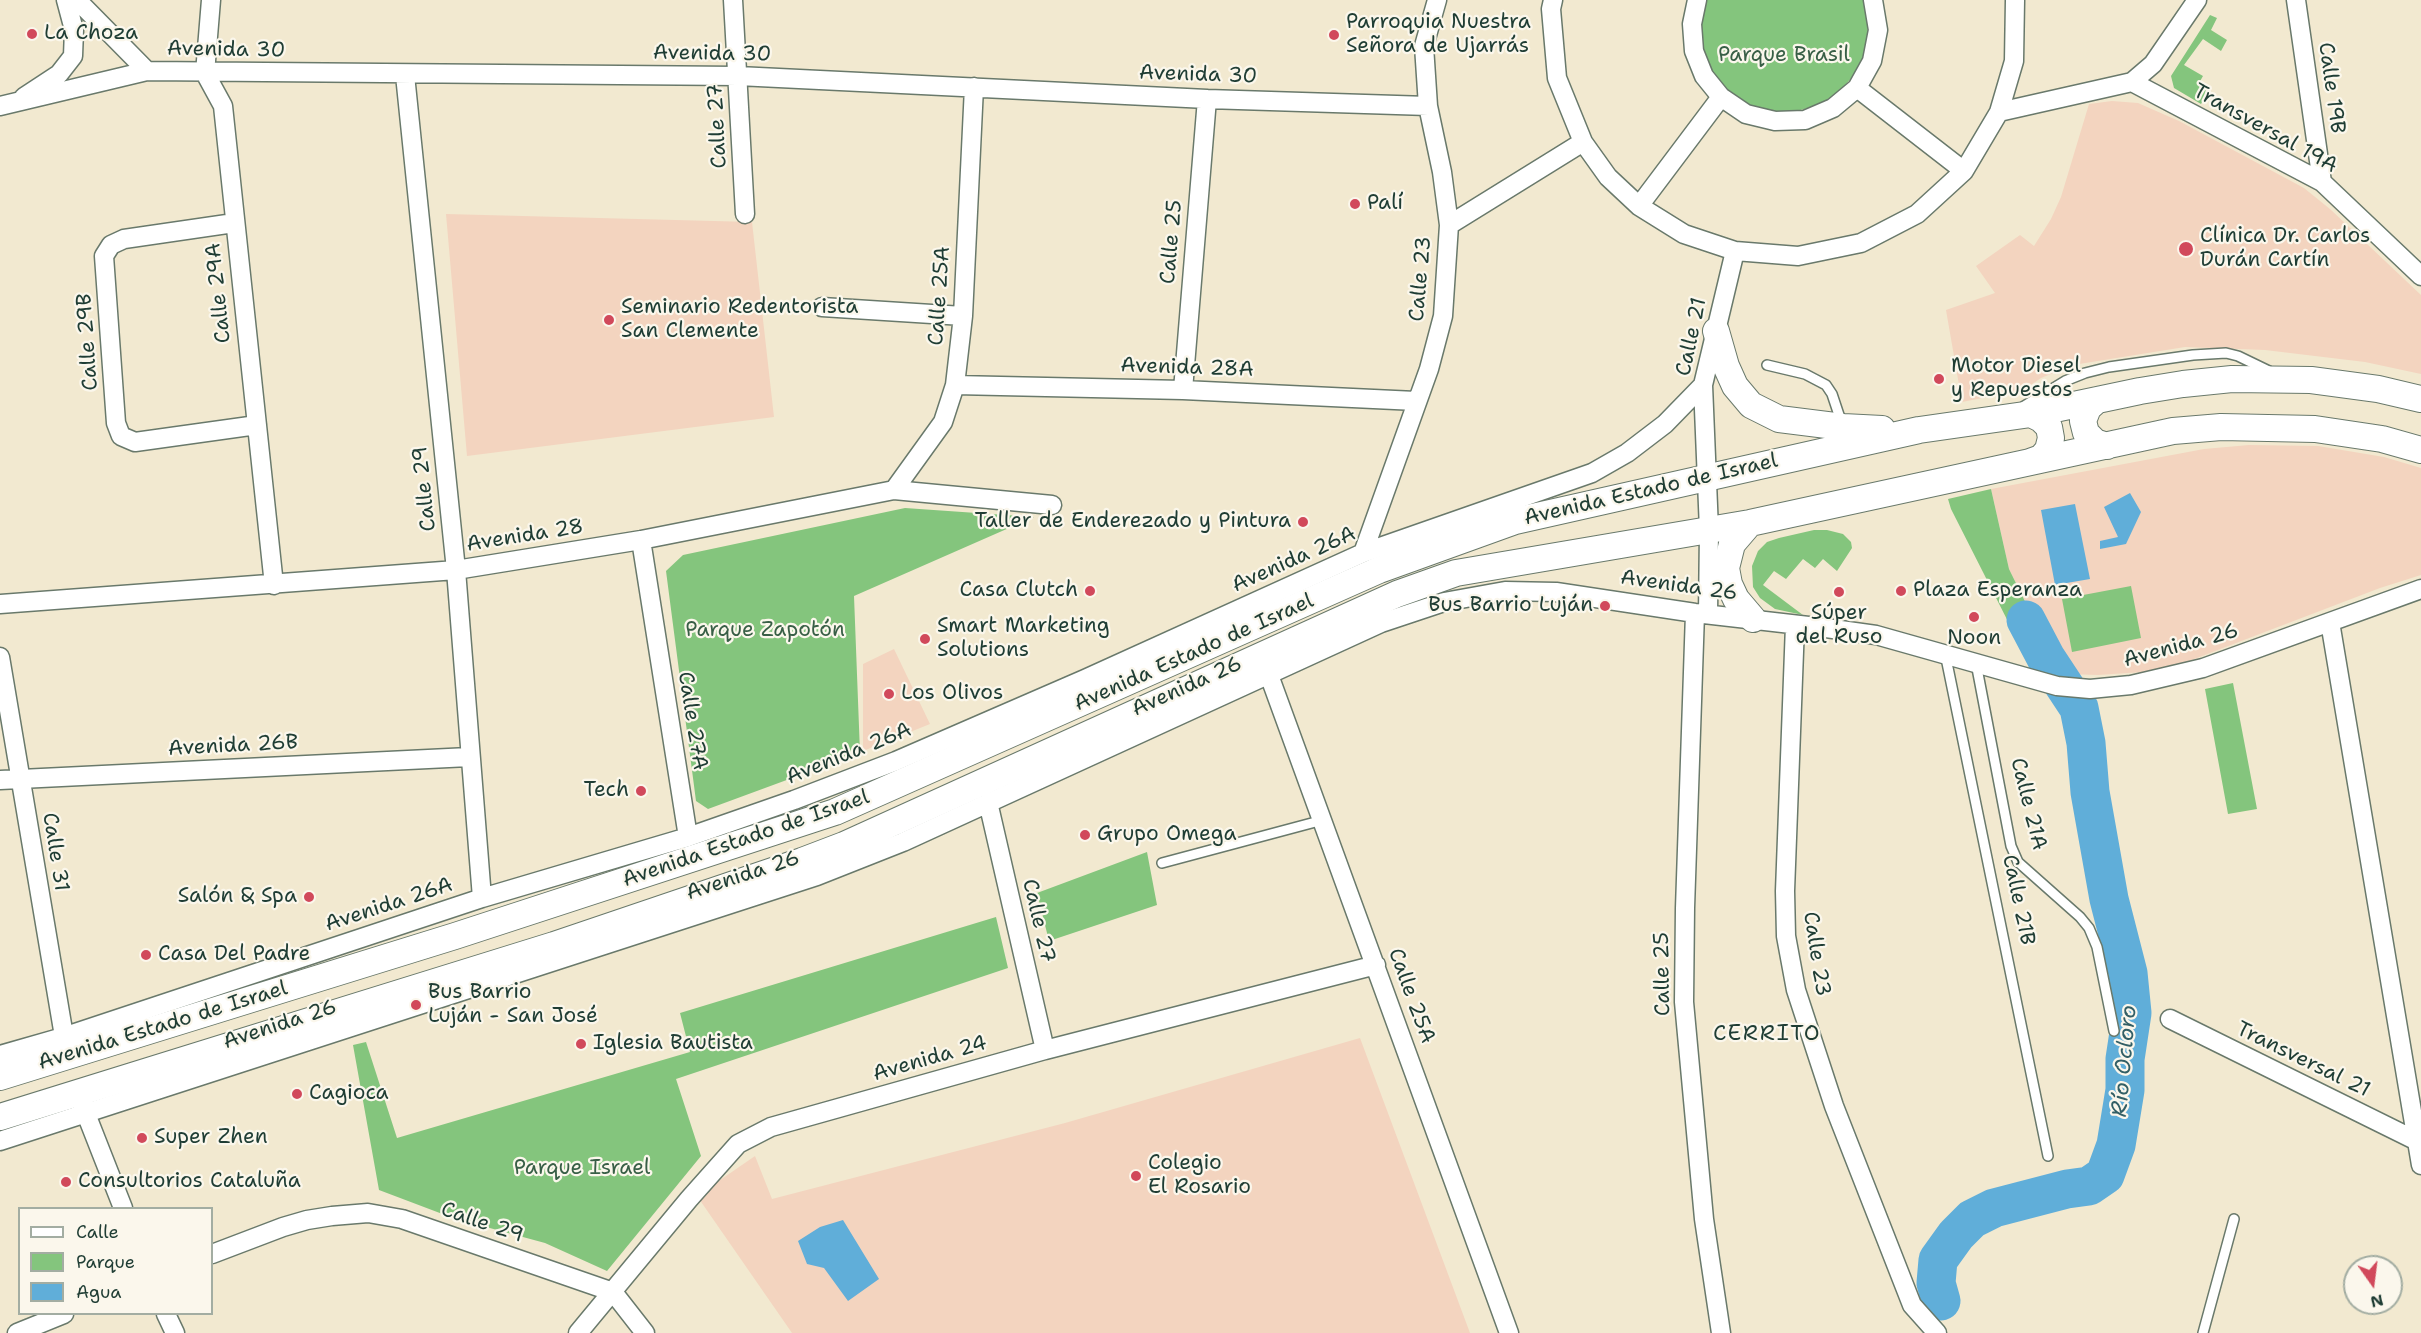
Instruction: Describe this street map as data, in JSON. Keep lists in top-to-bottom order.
{
  "streets": {
    "main road": ["Avenida Estado de Israel"],
    "street": [
      "Avenida 30",
      "Calle 19B",
      "Calle 27",
      "Transversal 19A",
      "Calle 25",
      "Calle 23",
      "Calle 29A",
      "Calle 25A",
      "Calle 21",
      "Calle 29B",
      "Avenida 28A",
      "Calle 29",
      "Avenida 28",
      "Avenida 26A",
      "Avenida 26",
      "Calle 27A",
      "Avenida 26B",
      "Calle 31",
      "Avenida 24",
      "Transversal 21"
    ],
    "lane": ["Calle 21A", "Calle 21B"]
  },
  "crossings": [
    ["Avenida 30", "Calle 27"],
    ["Avenida 30", "Calle 25"],
    ["Avenida 30", "Calle 23"],
    ["Avenida 30", "Calle 29A"],
    ["Avenida 30", "Calle 25A"],
    ["Avenida 30", "Calle 29"],
    ["Calle 19B", "Transversal 19A"],
    ["Calle 27", "Avenida 26"],
    ["Calle 27", "Avenida 24"],
    ["Calle 25", "Calle 21"],
    ["Calle 25", "Avenida 28A"],
    ["Calle 25", "Avenida 26"],
    ["Calle 23", "Avenida 28A"],
    ["Calle 23", "Avenida 26A"],
    ["Calle 23", "Avenida 26"],
    ["Calle 29A", "Calle 29B"],
    ["Calle 29A", "Avenida 28"],
    ["Calle 25A", "Avenida 28A"],
    ["Calle 25A", "Avenida 28"],
    ["Calle 25A", "Avenida 26"],
    ["Calle 25A", "Avenida 24"],
    ["Calle 21", "Avenida Estado de Israel"],
    ["Calle 21", "Avenida 26A"],
    ["Calle 21", "Avenida 26"],
    ["Calle 29", "Avenida 28"],
    ["Calle 29", "Avenida 26A"],
    ["Calle 29", "Avenida 26B"],
    ["Calle 29", "Avenida 24"],
    ["Avenida Estado de Israel", "Avenida 26A"],
    ["Avenida Estado de Israel", "Avenida 26"],
    ["Avenida Estado de Israel", "Calle 31"],
    ["Avenida 28", "Calle 27A"],
    ["Avenida 26A", "Calle 27A"],
    ["Avenida 26A", "Calle 31"],
    ["Avenida 26", "Calle 21A"],
    ["Avenida 26", "Calle 21B"],
    ["Avenida 26B", "Calle 31"]
  ],
  "districts": ["CERRITO"],
  "water": ["Río Ocloro"],
  "parks": ["Parque Brasil", "Parque Zapotón", "Parque Israel"],
  "places": [
    "La Choza",
    "Parroquia Nuestra Señora de Ujarrás",
    "Palí",
    "Clínica Dr. Carlos Durán Cartín",
    "Seminario Redentorista San Clemente",
    "Motor Diesel y Repuestos",
    "Taller de Enderezado y Pintura",
    "Casa Clutch",
    "Plaza Esperanza",
    "Súper del Ruso",
    "Bus Barrio Luján",
    "Noon",
    "Smart Marketing Solutions",
    "Los Olivos",
    "Tech",
    "Grupo Omega",
    "Salón & Spa",
    "Casa Del Padre",
    "Bus Barrio Luján - San José",
    "Iglesia Bautista",
    "Cagioca",
    "Super Zhen",
    "Colegio El Rosario",
    "Consultorios Cataluña"
  ],
  "legend": ["Calle", "Parque", "Agua"],
  "north": "bottom"
}
